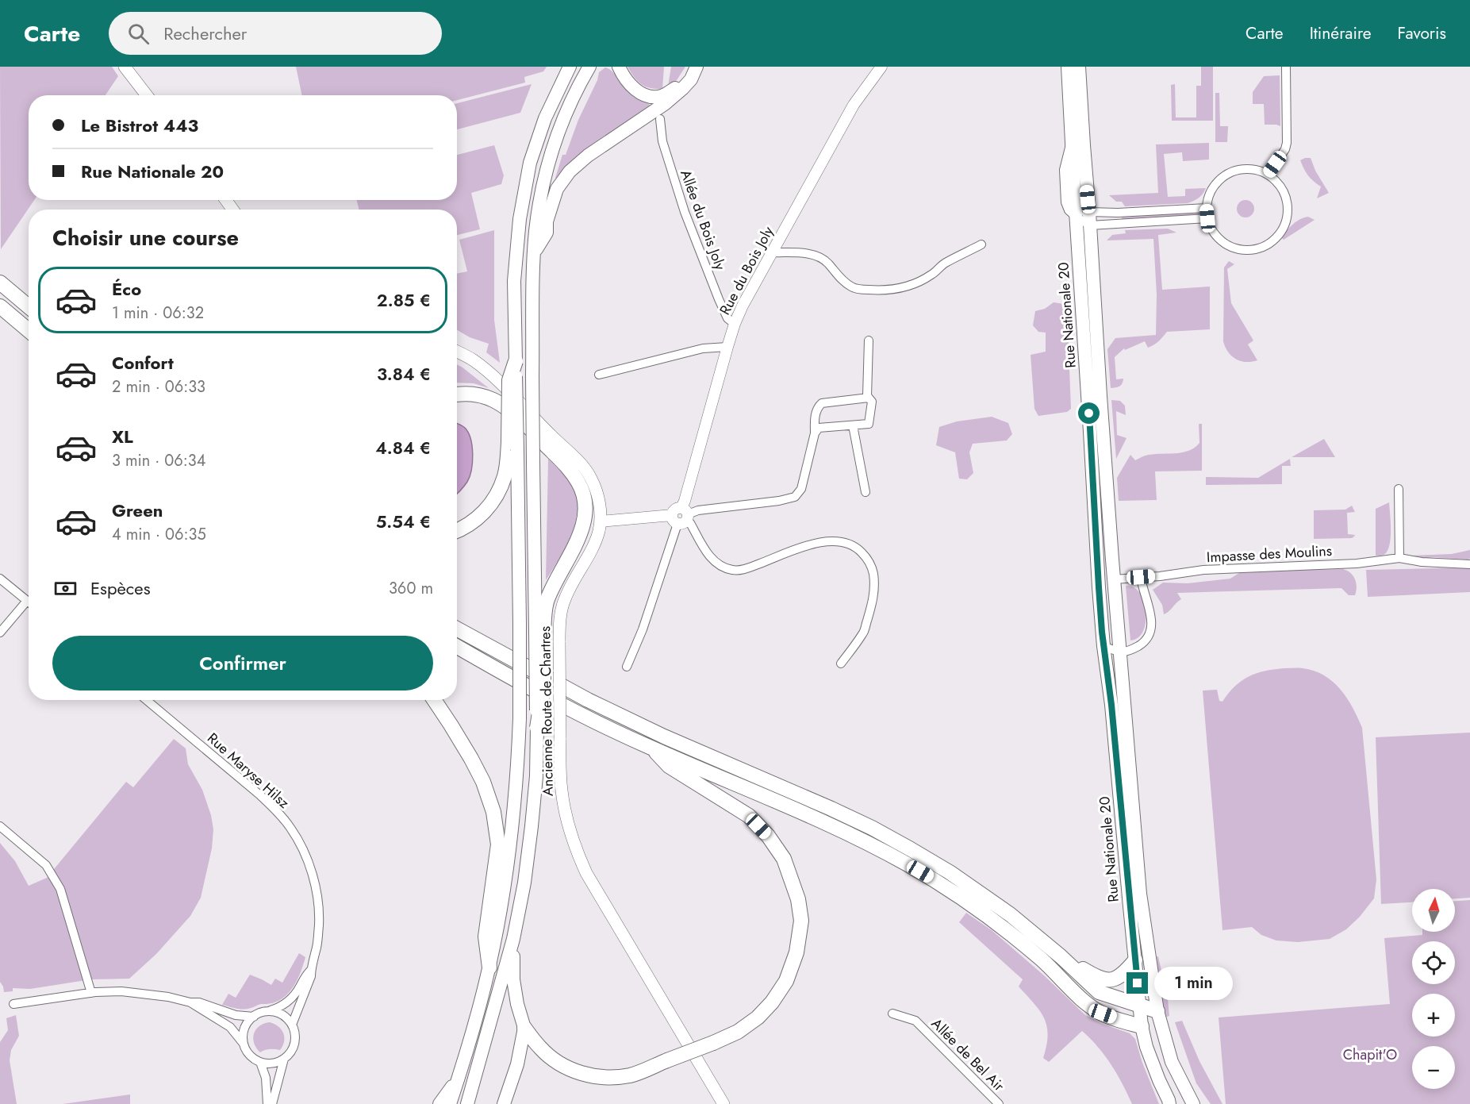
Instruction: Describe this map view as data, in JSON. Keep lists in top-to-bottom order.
{
  "streets": {
    "main road": ["Rue Nationale 20", "Ancienne Route de Chartres"],
    "street": [
      "Allée du Bois Joly",
      "Rue du Bois Joly",
      "Impasse des Moulins",
      "Rue Maryse Hilsz",
      "Allée de Bel Air"
    ]
  },
  "crossings": [
    ["Allée du Bois Joly", "Rue du Bois Joly"],
    ["Rue Nationale 20", "Impasse des Moulins"]
  ],
  "parks": ["Chapit'O"],
  "north": "top",
  "page": {
    "header": "Carte",
    "search": "Rechercher",
    "nav": ["Carte", "Itinéraire", "Favoris"],
    "banner": ["Le Bistrot 443", "Rue Nationale 20"],
    "heading": "Choisir une course",
    "list": [
      {
        "name": "Éco",
        "note": "1 min · 06:32",
        "value": "2.85 €"
      },
      {
        "name": "Confort",
        "note": "2 min · 06:33",
        "value": "3.84 €"
      },
      {
        "name": "XL",
        "note": "3 min · 06:34",
        "value": "4.84 €"
      },
      {
        "name": "Green",
        "note": "4 min · 06:35",
        "value": "5.54 €"
      }
    ],
    "pay": ["Espèces", "360 m"],
    "buttons": "Confirmer",
    "map_buttons": ["+", "−"],
    "bubble": "1 min"
  }
}
